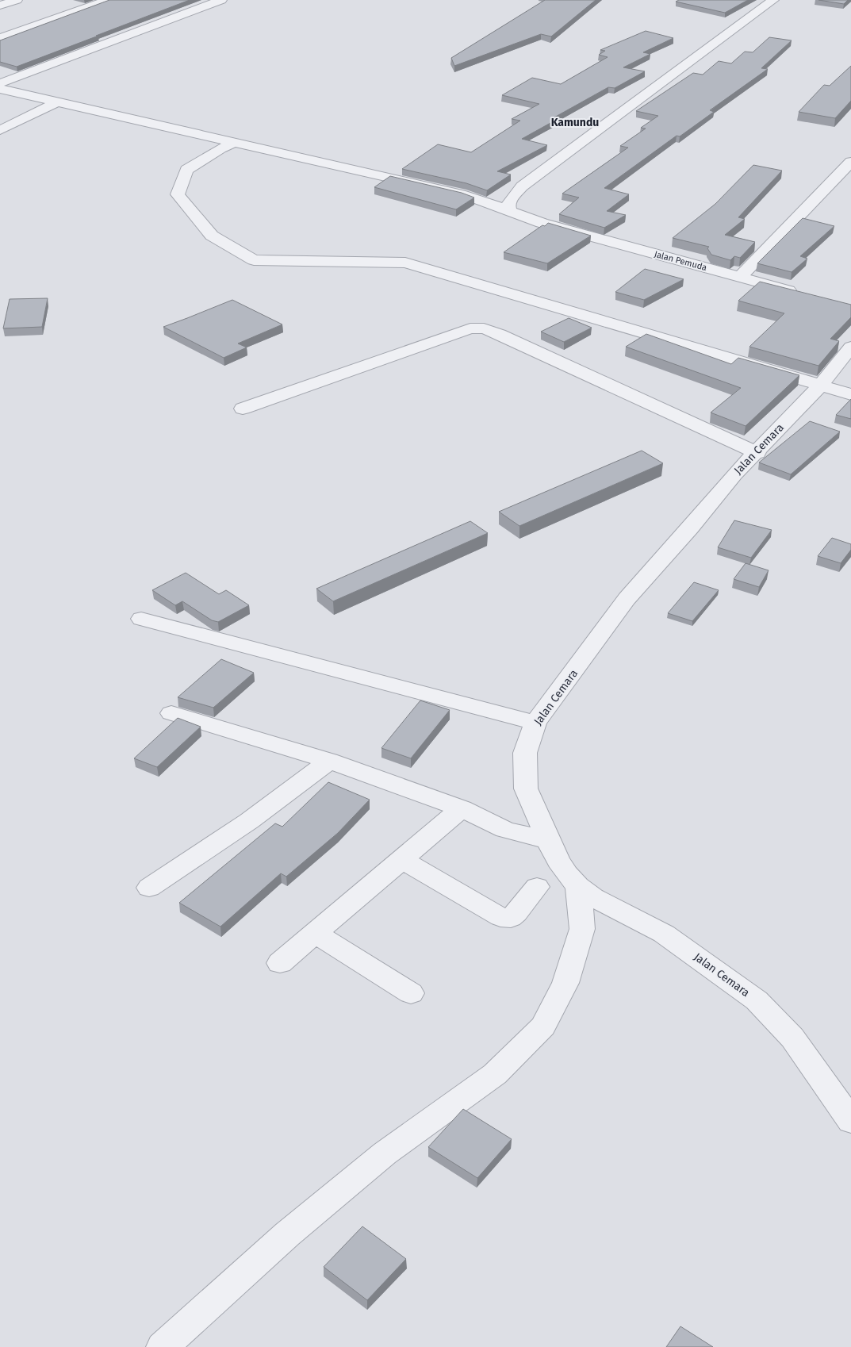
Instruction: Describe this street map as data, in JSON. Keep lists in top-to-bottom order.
{
  "streets": {
    "street": ["Jalan Pemuda", "Jalan Cemara"]
  },
  "districts": ["Kamundu"]
}
